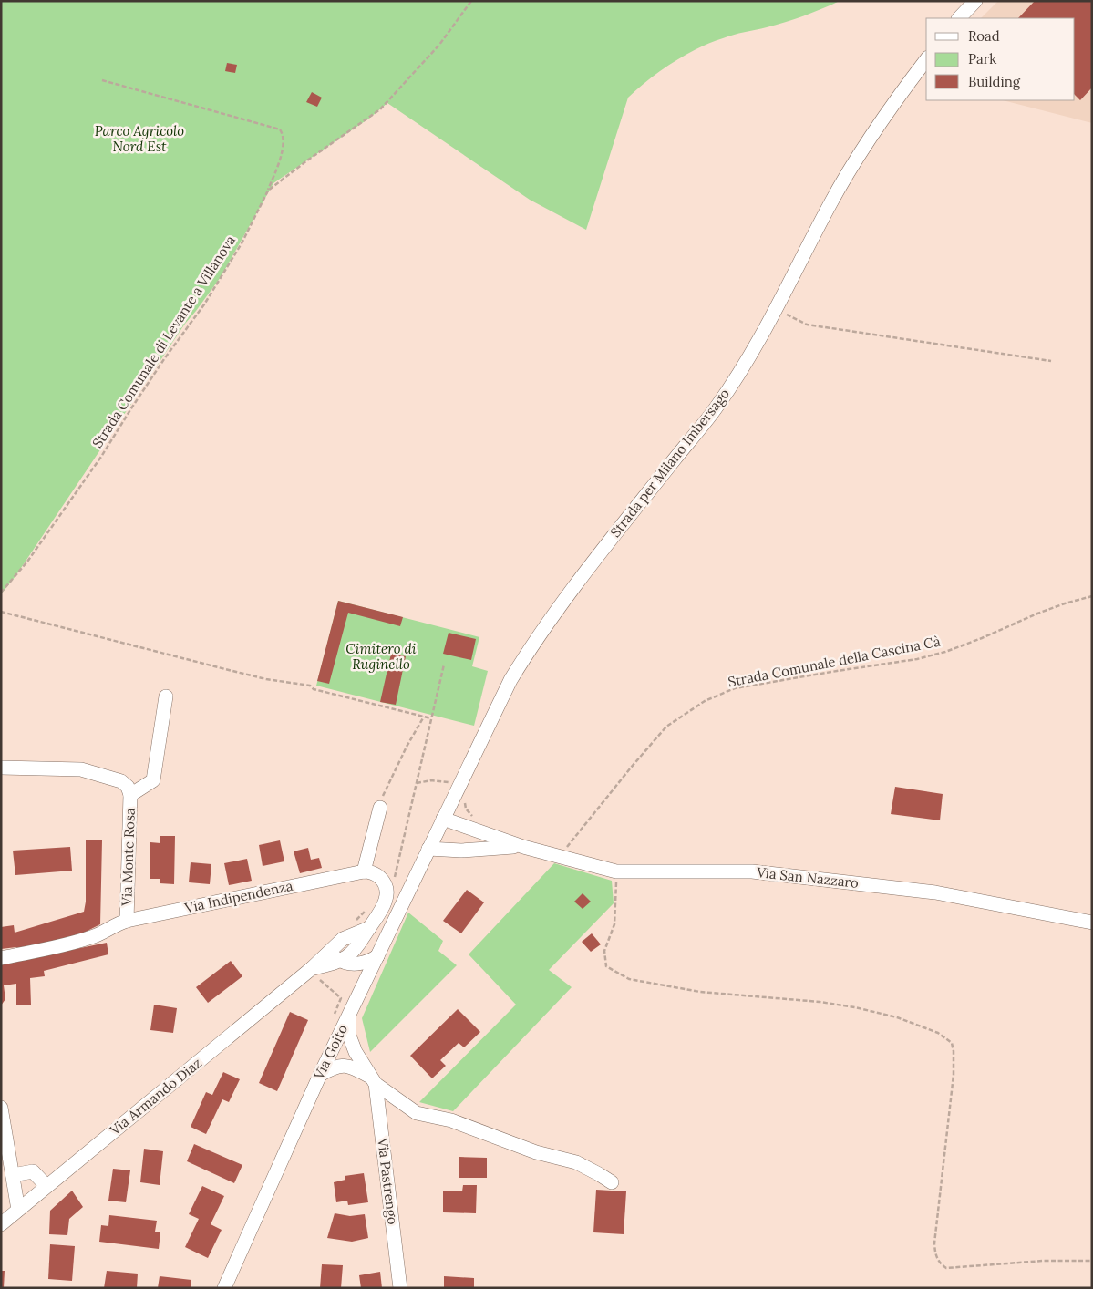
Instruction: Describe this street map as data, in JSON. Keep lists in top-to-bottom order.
{
  "streets": {
    "street": [
      "Strada per Milano Imbersago",
      "Via Monte Rosa",
      "Via San Nazzaro",
      "Via Indipendenza",
      "Via Goito",
      "Via Armando Diaz",
      "Via Pastrengo"
    ],
    "path": ["Strada Comunale di Levante a Villanova", "Strada Comunale della Cascina Cà"]
  },
  "crossings": [
    ["Strada per Milano Imbersago", "Via San Nazzaro"],
    ["Strada per Milano Imbersago", "Via Goito"],
    ["Strada Comunale della Cascina Cà", "Via San Nazzaro"],
    ["Via Monte Rosa", "Via Indipendenza"],
    ["Via San Nazzaro", "Via Goito"],
    ["Via Goito", "Via Armando Diaz"],
    ["Via Goito", "Via Pastrengo"]
  ],
  "parks": ["Parco Agricolo Nord Est", "Cimitero di Ruginello"],
  "legend": ["Road", "Park", "Building"]
}
